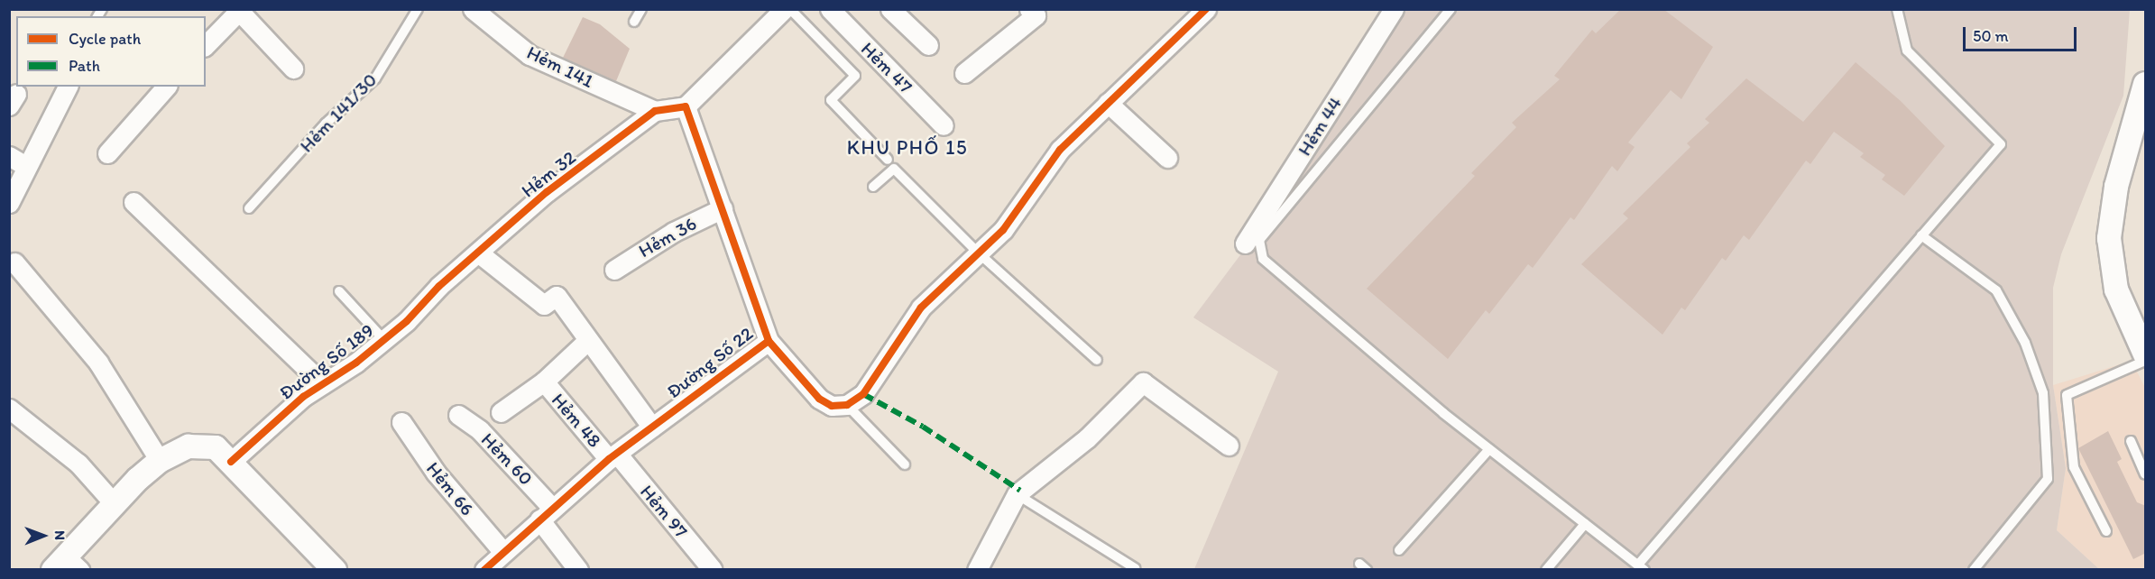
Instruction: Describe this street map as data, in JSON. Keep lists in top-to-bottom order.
{
  "streets": {
    "street": [
      "Hẻm 141",
      "Hẻm 47",
      "Hẻm 44",
      "Hẻm 32",
      "Hẻm 36",
      "Đường Số 189",
      "Đường Số 22",
      "Hẻm 48",
      "Hẻm 60",
      "Hẻm 66",
      "Hẻm 97"
    ],
    "lane": ["Hẻm 141/30"]
  },
  "crossings": [
    ["Hẻm 141", "Hẻm 32"],
    ["Hẻm 32", "Đường Số 189"],
    ["Hẻm 32", "Đường Số 22"],
    ["Hẻm 36", "Đường Số 22"],
    ["Đường Số 22", "Hẻm 48"],
    ["Đường Số 22", "Hẻm 60"],
    ["Đường Số 22", "Hẻm 66"],
    ["Đường Số 22", "Hẻm 97"],
    ["Hẻm 48", "Hẻm 97"]
  ],
  "districts": ["KHU PHỐ 15"],
  "legend": ["Cycle path", "Path"],
  "scale_bar": "50 m",
  "north": "right"
}
